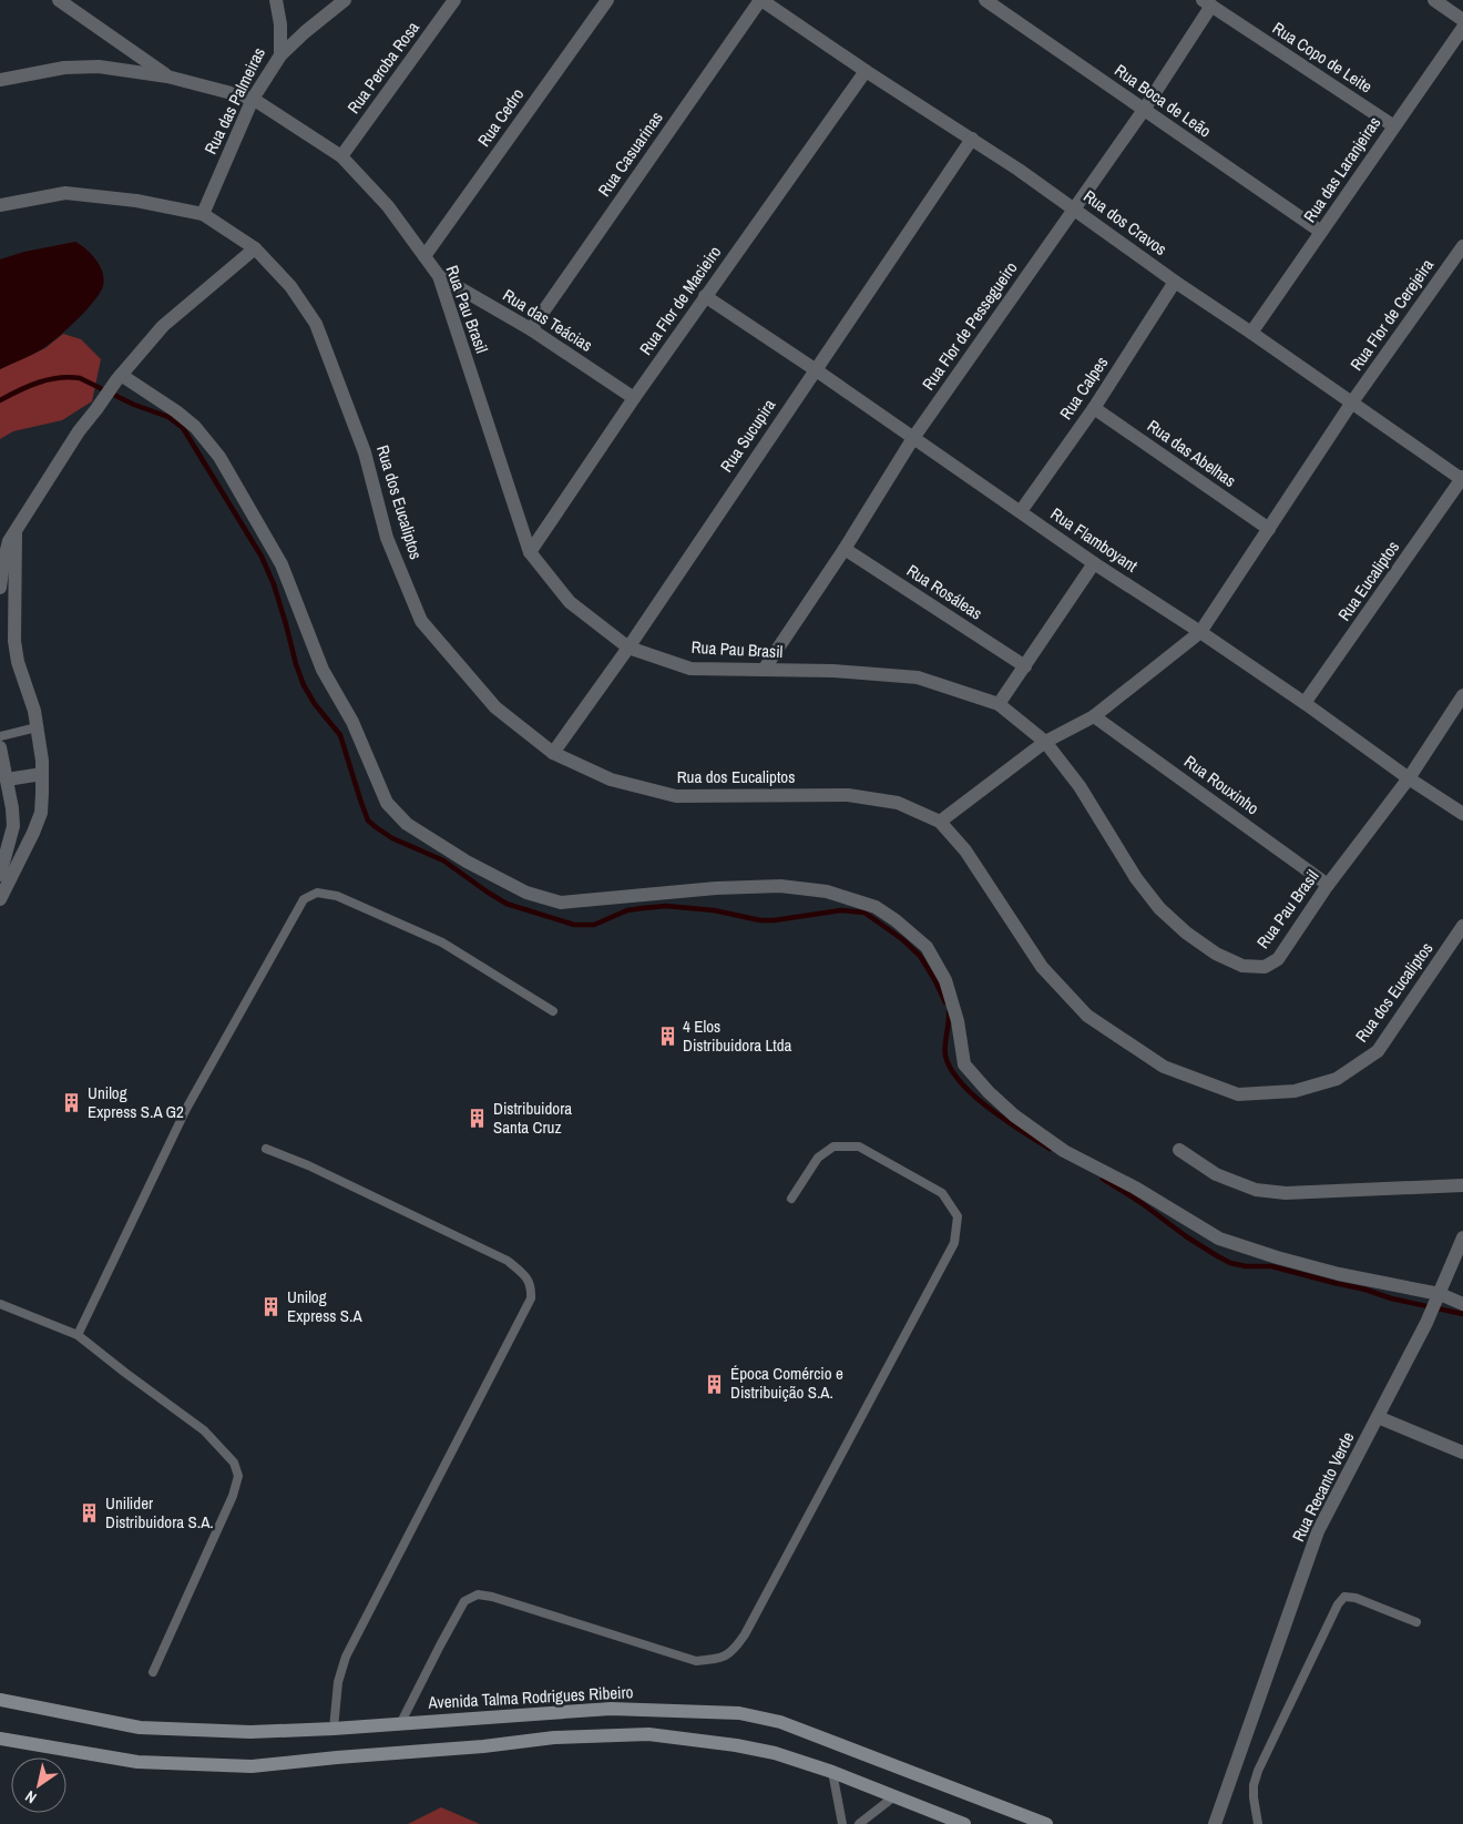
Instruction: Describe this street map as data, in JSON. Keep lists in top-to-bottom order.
{
  "streets": {
    "main road": ["Avenida Talma Rodrigues Ribeiro"],
    "street": [
      "Rua Copo de Leite",
      "Rua Peroba Rosa",
      "Rua das Palmeiras",
      "Rua Boca de Leão",
      "Rua Cedro",
      "Rua Casuarinas",
      "Rua das Laranjeiras",
      "Rua dos Cravos",
      "Rua Flor de Macieiro",
      "Rua Pau Brasil",
      "Rua Flor de Cerejeira",
      "Rua das Teácias",
      "Rua Flor de Pessegueiro",
      "Rua Calpes",
      "Rua Sucupira",
      "Rua das Abelhas",
      "Rua dos Eucaliptos",
      "Rua Flamboyant",
      "Rua Eucaliptos",
      "Rua Rosáleas",
      "Rua Rouxinho",
      "Rua Recanto Verde"
    ]
  },
  "crossings": [
    ["Rua Copo de Leite", "Rua das Laranjeiras"],
    ["Rua Copo de Leite", "Rua Flor de Pessegueiro"],
    ["Rua Peroba Rosa", "Rua Pau Brasil"],
    ["Rua das Palmeiras", "Rua Pau Brasil"],
    ["Rua das Palmeiras", "Rua dos Eucaliptos"],
    ["Rua Boca de Leão", "Rua das Laranjeiras"],
    ["Rua Boca de Leão", "Rua Flor de Pessegueiro"],
    ["Rua Cedro", "Rua Pau Brasil"],
    ["Rua Casuarinas", "Rua dos Cravos"],
    ["Rua Casuarinas", "Rua das Teácias"],
    ["Rua das Laranjeiras", "Rua dos Cravos"],
    ["Rua dos Cravos", "Rua Flor de Macieiro"],
    ["Rua dos Cravos", "Rua Flor de Cerejeira"],
    ["Rua dos Cravos", "Rua Flor de Pessegueiro"],
    ["Rua dos Cravos", "Rua Calpes"],
    ["Rua dos Cravos", "Rua Sucupira"],
    ["Rua dos Cravos", "Rua Eucaliptos"],
    ["Rua Flor de Macieiro", "Rua Pau Brasil"],
    ["Rua Flor de Macieiro", "Rua das Teácias"],
    ["Rua Flor de Macieiro", "Rua Flamboyant"],
    ["Rua Pau Brasil", "Rua Flor de Cerejeira"],
    ["Rua Pau Brasil", "Rua das Teácias"],
    ["Rua Pau Brasil", "Rua Flor de Pessegueiro"],
    ["Rua Pau Brasil", "Rua Sucupira"],
    ["Rua Pau Brasil", "Rua Flamboyant"],
    ["Rua Pau Brasil", "Rua Rouxinho"],
    ["Rua Flor de Cerejeira", "Rua das Abelhas"],
    ["Rua Flor de Cerejeira", "Rua dos Eucaliptos"],
    ["Rua Flor de Cerejeira", "Rua Flamboyant"],
    ["Rua Flor de Cerejeira", "Rua Rouxinho"],
    ["Rua Flor de Pessegueiro", "Rua Flamboyant"],
    ["Rua Flor de Pessegueiro", "Rua Rosáleas"],
    ["Rua Calpes", "Rua das Abelhas"],
    ["Rua Calpes", "Rua Flamboyant"],
    ["Rua Sucupira", "Rua dos Eucaliptos"],
    ["Rua Sucupira", "Rua Flamboyant"],
    ["Rua Flamboyant", "Rua Eucaliptos"]
  ],
  "places": {
    "building": [
      "4 Elos Distribuidora Ltda",
      "Unilog Express S.A G2",
      "Distribuidora Santa Cruz",
      "Unilog Express S.A",
      "Época Comércio e Distribuição S.A.",
      "Unilider Distribuidora S.A."
    ]
  },
  "north": "bottom left"
}
